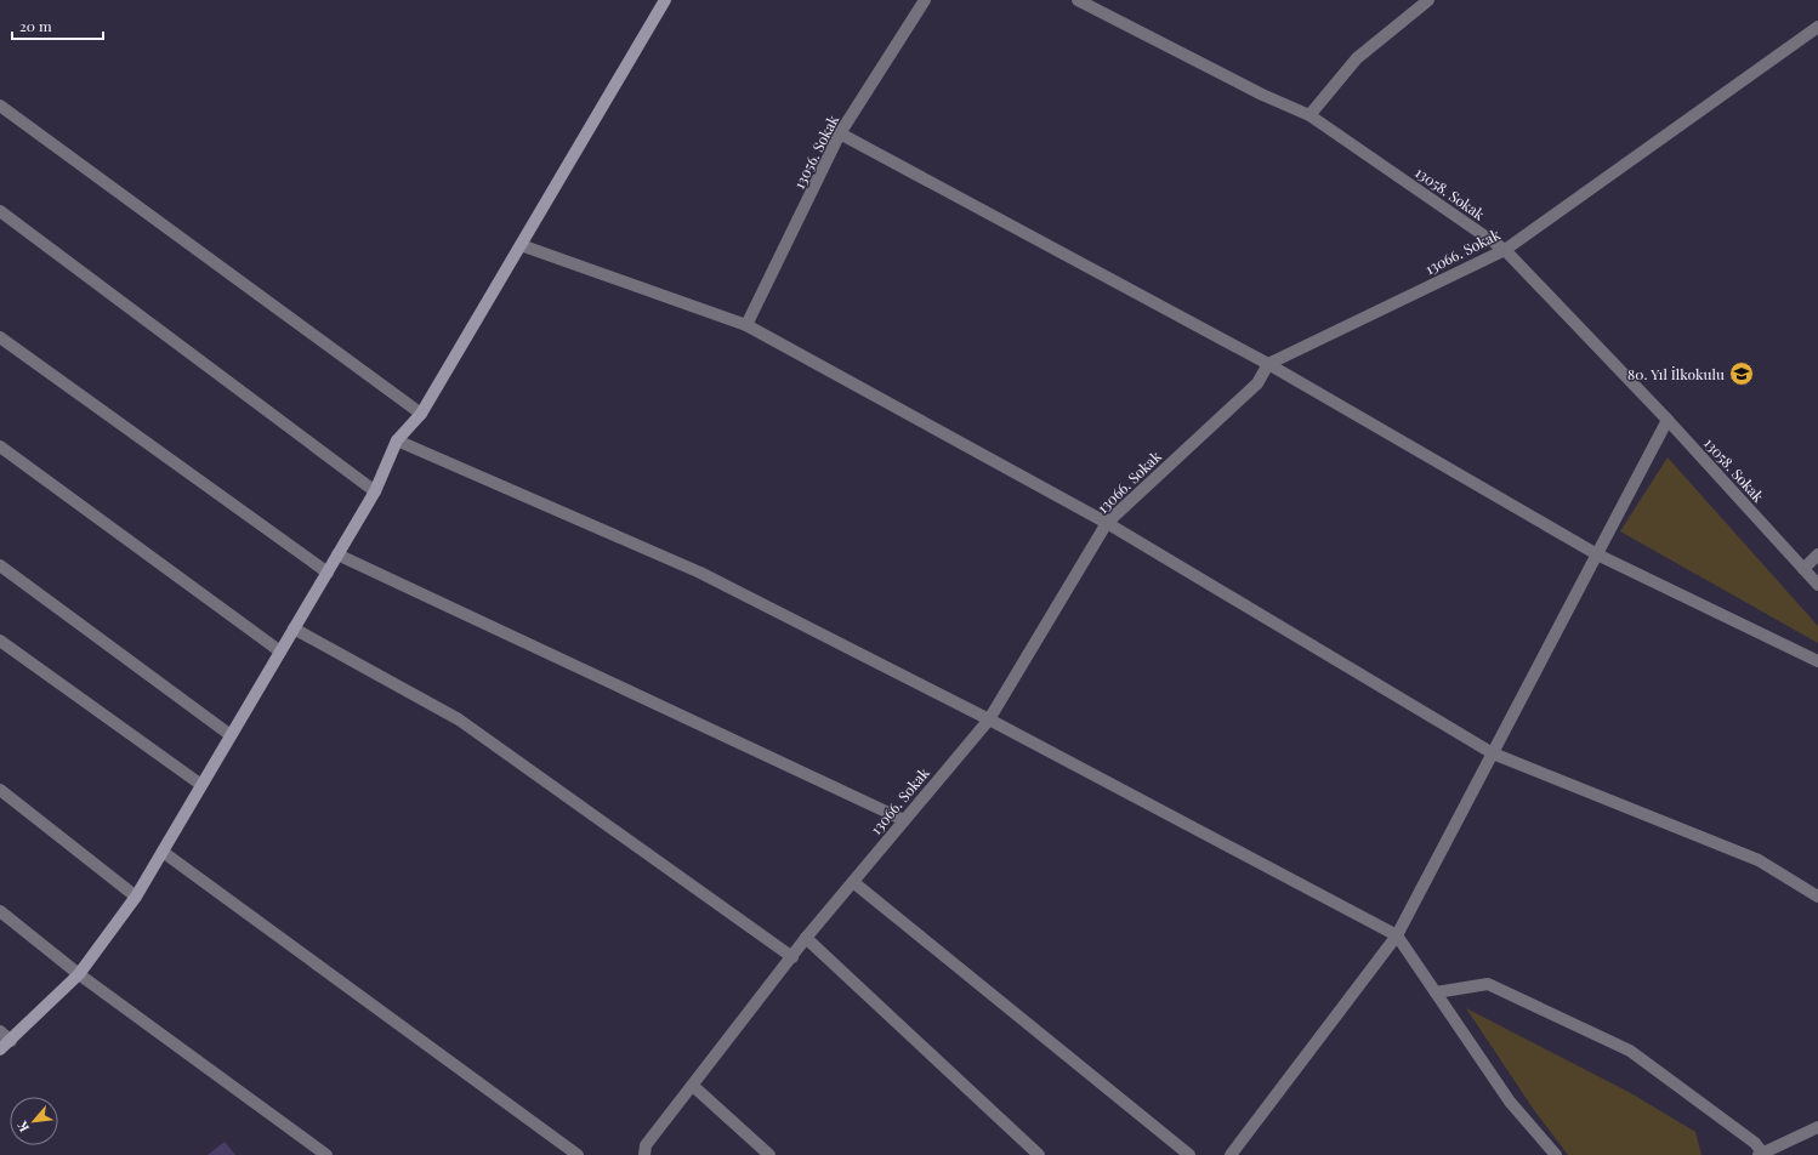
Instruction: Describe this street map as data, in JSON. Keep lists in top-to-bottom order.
{
  "streets": {
    "street": ["13056. Sokak", "13058. Sokak", "13066. Sokak"]
  },
  "crossings": [
    ["13058. Sokak", "13066. Sokak"]
  ],
  "places": {
    "school or university": ["80. Yıl İlkokulu"]
  },
  "scale_bar": "20 m",
  "north": "bottom left"
}
